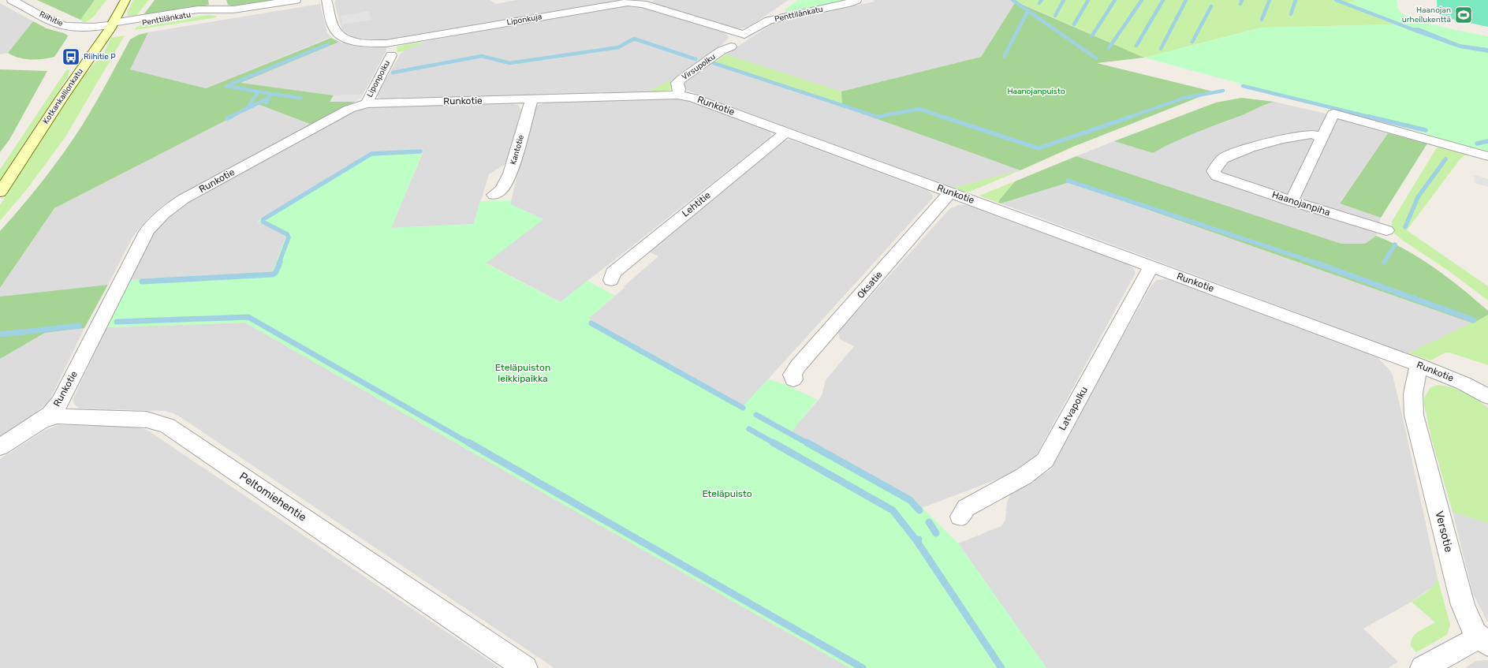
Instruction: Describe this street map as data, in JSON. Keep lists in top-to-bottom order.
{
  "streets": {
    "street": [
      "Penttilänkatu",
      "Riihitie",
      "Liponkuja",
      "Virsupolku",
      "Liponpolku",
      "Kotkankallionkatu",
      "Runkotie",
      "Kantotie",
      "Haanojanpiha",
      "Lehtitie",
      "Oksatie",
      "Latvapolku",
      "Peltomiehentie",
      "Versotie"
    ]
  },
  "crossings": [
    ["Penttilänkatu", "Riihitie"],
    ["Penttilänkatu", "Liponkuja"],
    ["Penttilänkatu", "Kotkankallionkatu"],
    ["Riihitie", "Kotkankallionkatu"],
    ["Virsupolku", "Runkotie"],
    ["Liponpolku", "Runkotie"],
    ["Runkotie", "Kantotie"],
    ["Runkotie", "Lehtitie"],
    ["Runkotie", "Oksatie"],
    ["Runkotie", "Latvapolku"],
    ["Runkotie", "Peltomiehentie"],
    ["Runkotie", "Versotie"]
  ],
  "parks": ["Haanojanpuisto", "Eteläpuiston leikkipaikka", "Eteläpuisto"],
  "places": {
    "sports": ["Haanojan urheilukenttä"],
    "bus stop": ["Riihitie P"]
  }
}
